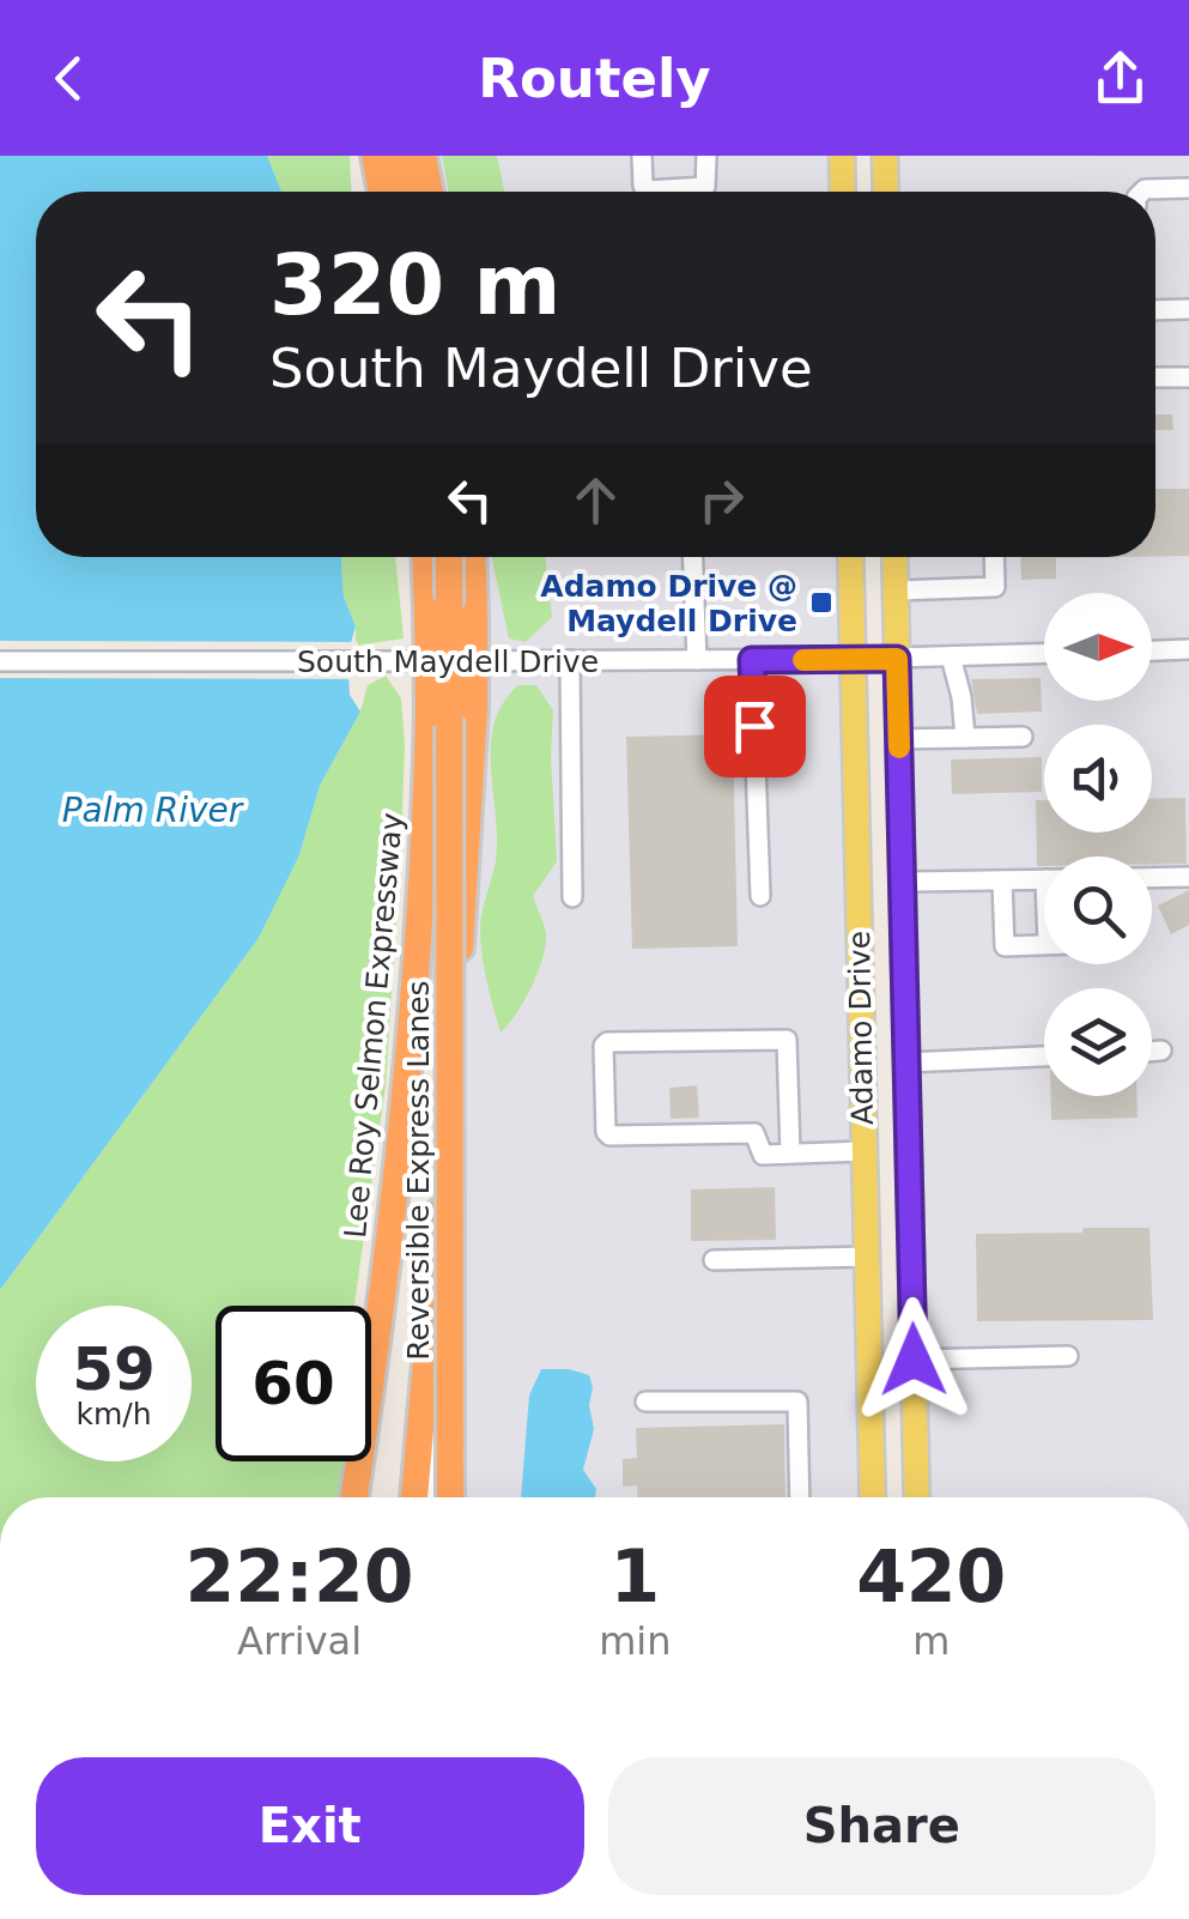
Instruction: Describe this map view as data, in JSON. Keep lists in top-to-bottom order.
{
  "streets": {
    "highway": ["Lee Roy Selmon Expressway", "Reversible Express Lanes"],
    "main road": ["Adamo Drive"],
    "street": ["South Maydell Drive"]
  },
  "crossings": [
    ["South Maydell Drive", "Adamo Drive"]
  ],
  "water": ["Palm River"],
  "places": {
    "transit": ["Adamo Drive @ Maydell Drive"]
  },
  "north": "right",
  "page": {
    "header": "Routely",
    "turn": ["320 m", "South Maydell Drive"],
    "speed": "59 km/h",
    "limit": "60",
    "eta": [
      "22:20",
      "Arrival",
      "1",
      "min",
      "420",
      "m"
    ],
    "buttons": ["Exit", "Share"]
  }
}
